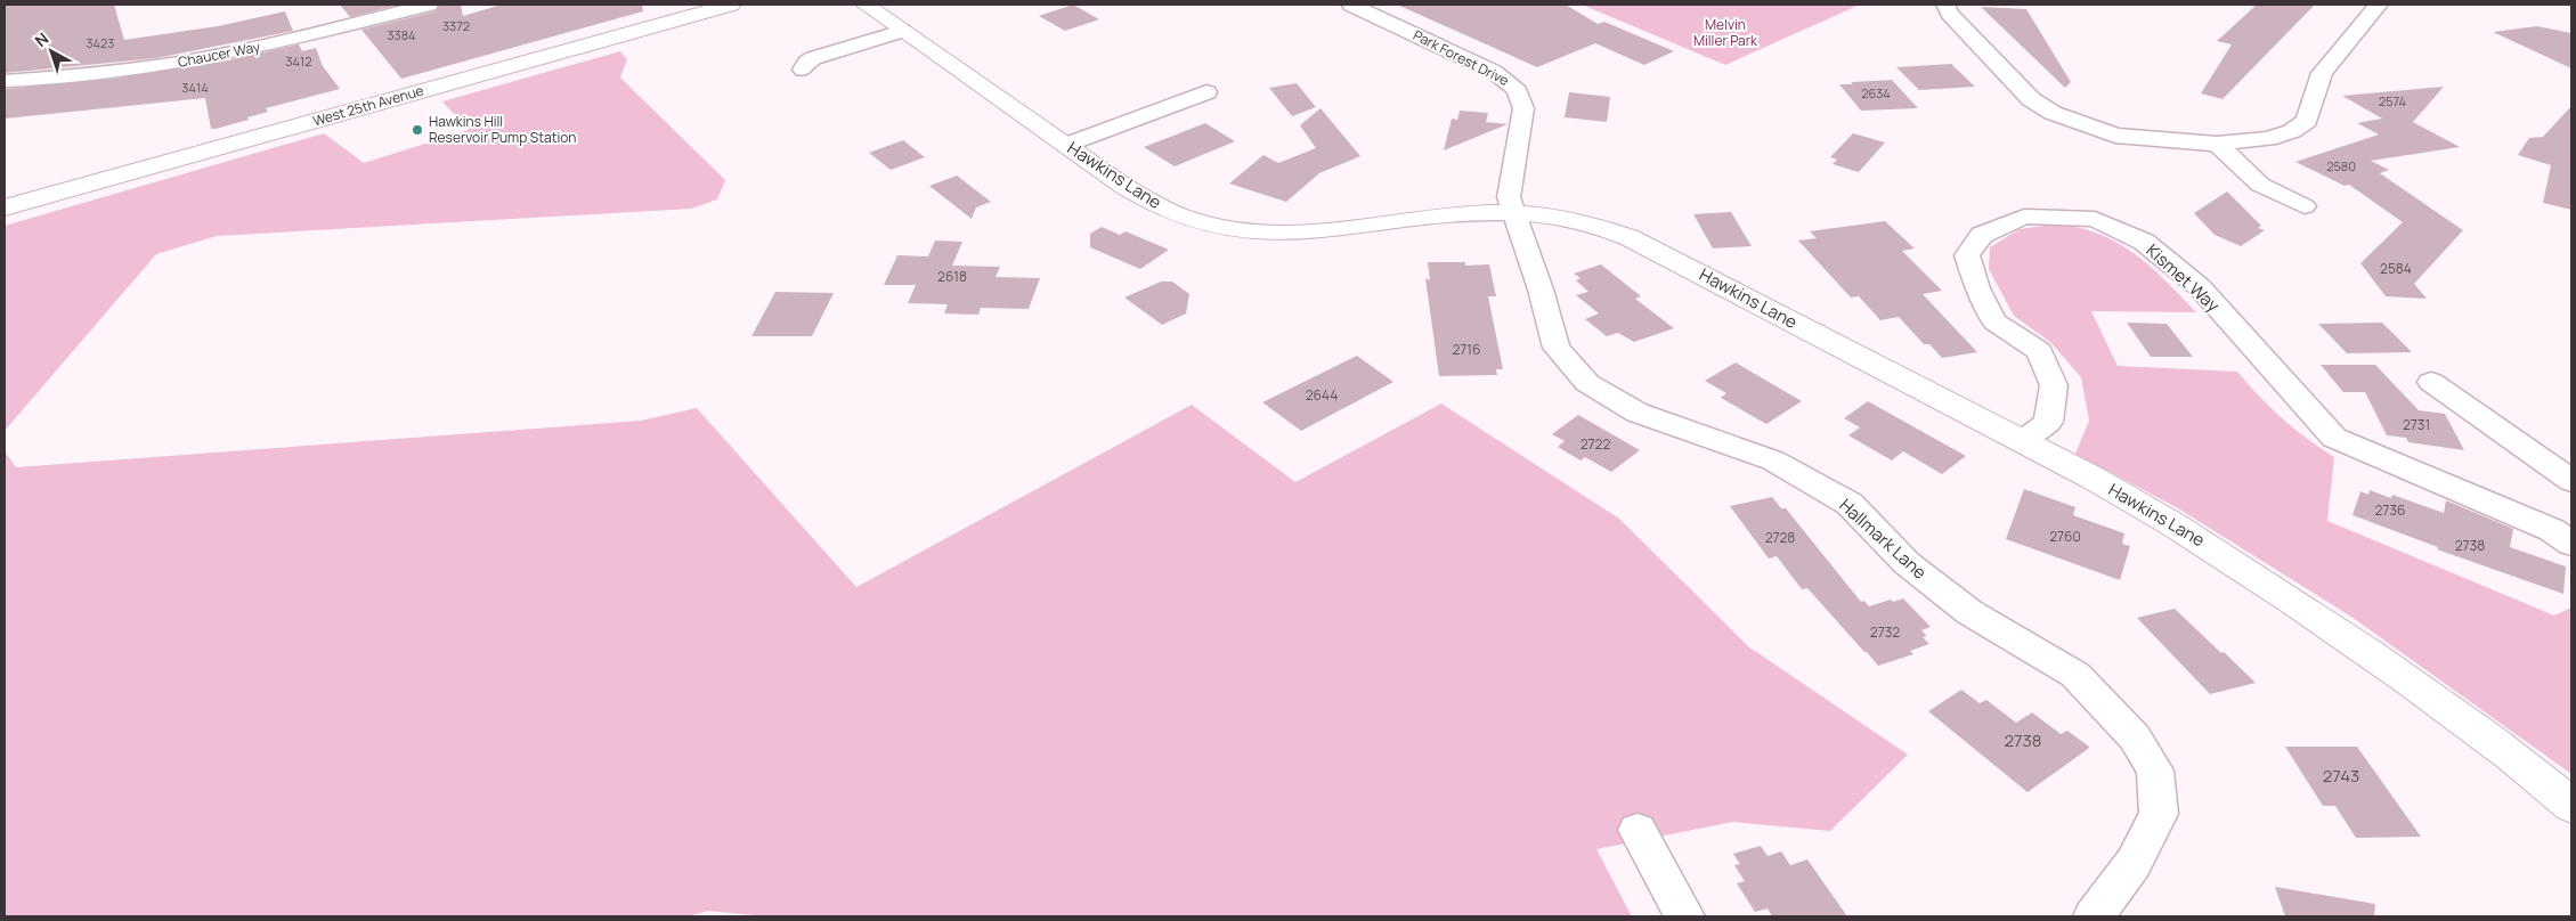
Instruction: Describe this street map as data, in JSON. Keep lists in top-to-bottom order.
{
  "streets": {
    "street": [
      "Chaucer Way",
      "Park Forest Drive",
      "West 25th Avenue",
      "Hawkins Lane",
      "Kismet Way",
      "Hallmark Lane"
    ]
  },
  "crossings": [
    ["Park Forest Drive", "Hawkins Lane"],
    ["Park Forest Drive", "Hallmark Lane"],
    ["Hawkins Lane", "Kismet Way"],
    ["Hawkins Lane", "Hallmark Lane"]
  ],
  "parks": ["Melvin Miller Park"],
  "places": ["Hawkins Hill Reservoir Pump Station"],
  "house_numbers": [
    "3372",
    "3384",
    "3423",
    "3412",
    "3414",
    "2634",
    "2574",
    "2580",
    "2584",
    "2618",
    "2716",
    "2644",
    "2731",
    "2722",
    "2736",
    "2760",
    "2728",
    "2738",
    "2732",
    "2738",
    "2743"
  ],
  "north": "top left"
}
